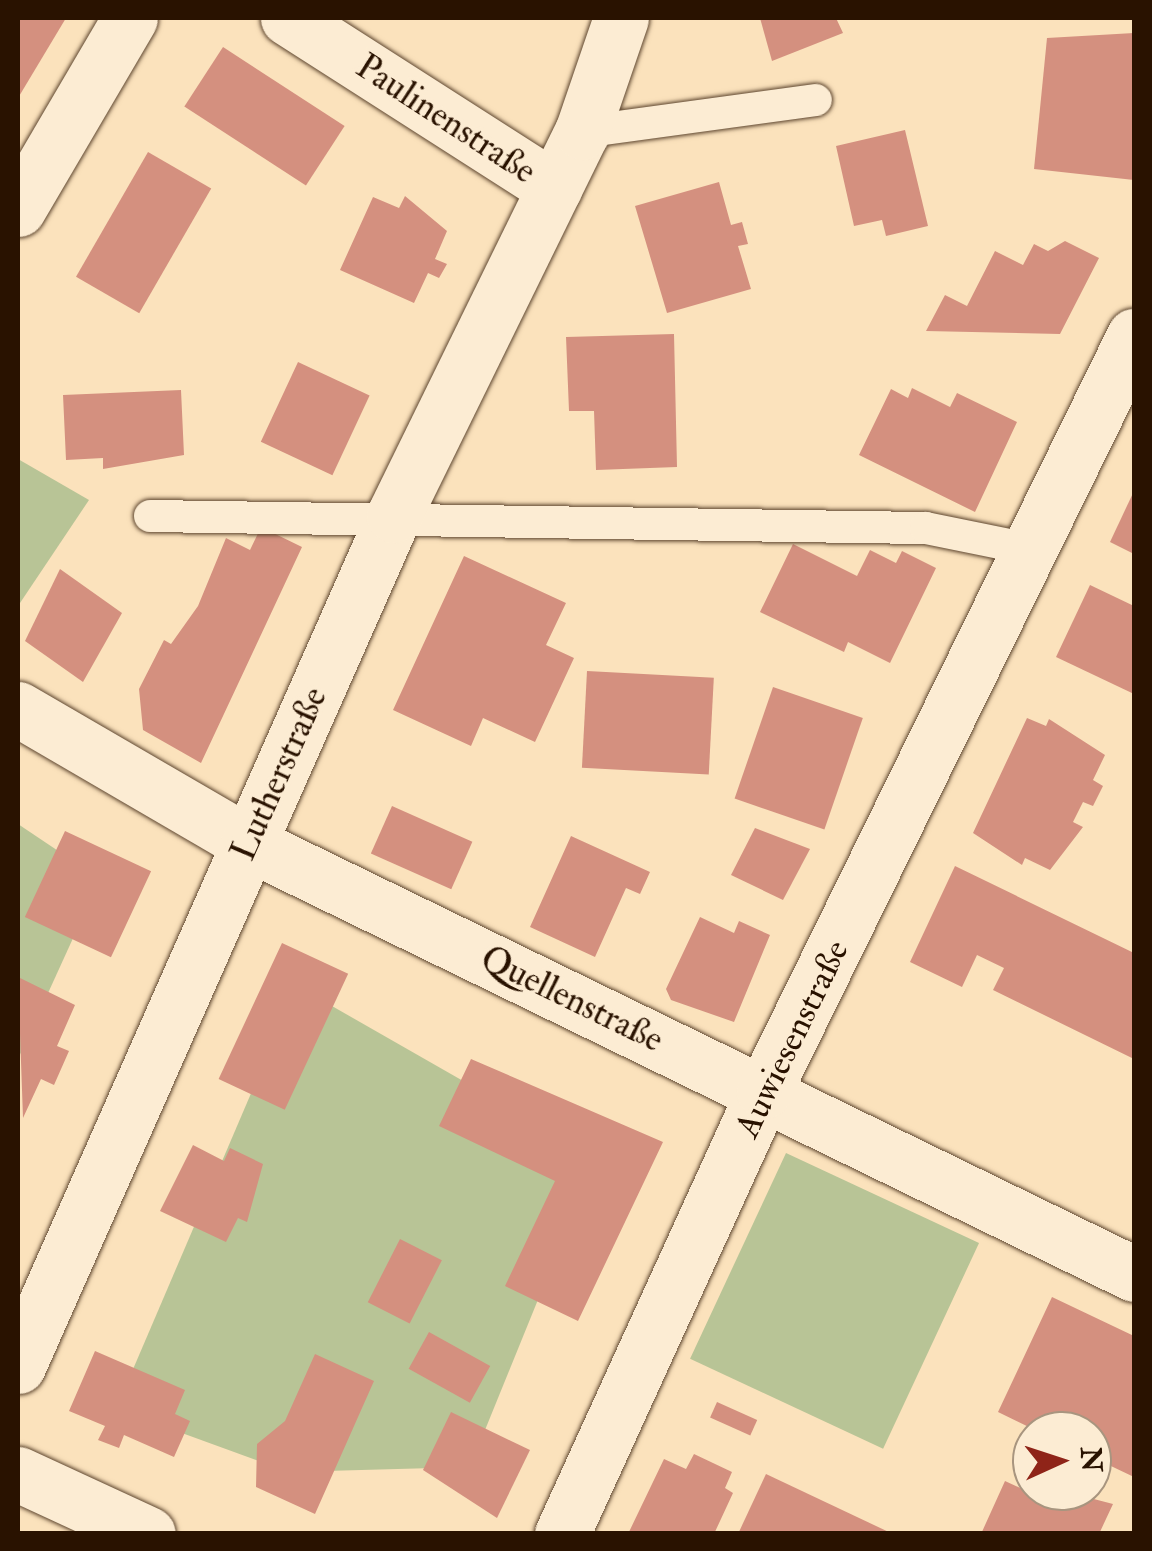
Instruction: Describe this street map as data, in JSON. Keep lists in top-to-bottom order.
{
  "streets": {
    "street": [
      "Paulinenstraße",
      "Lutherstraße",
      "Quellenstraße",
      "Auwiesenstraße"
    ]
  },
  "crossings": [
    ["Paulinenstraße", "Lutherstraße"],
    ["Lutherstraße", "Quellenstraße"],
    ["Quellenstraße", "Auwiesenstraße"]
  ],
  "north": "right"
}
